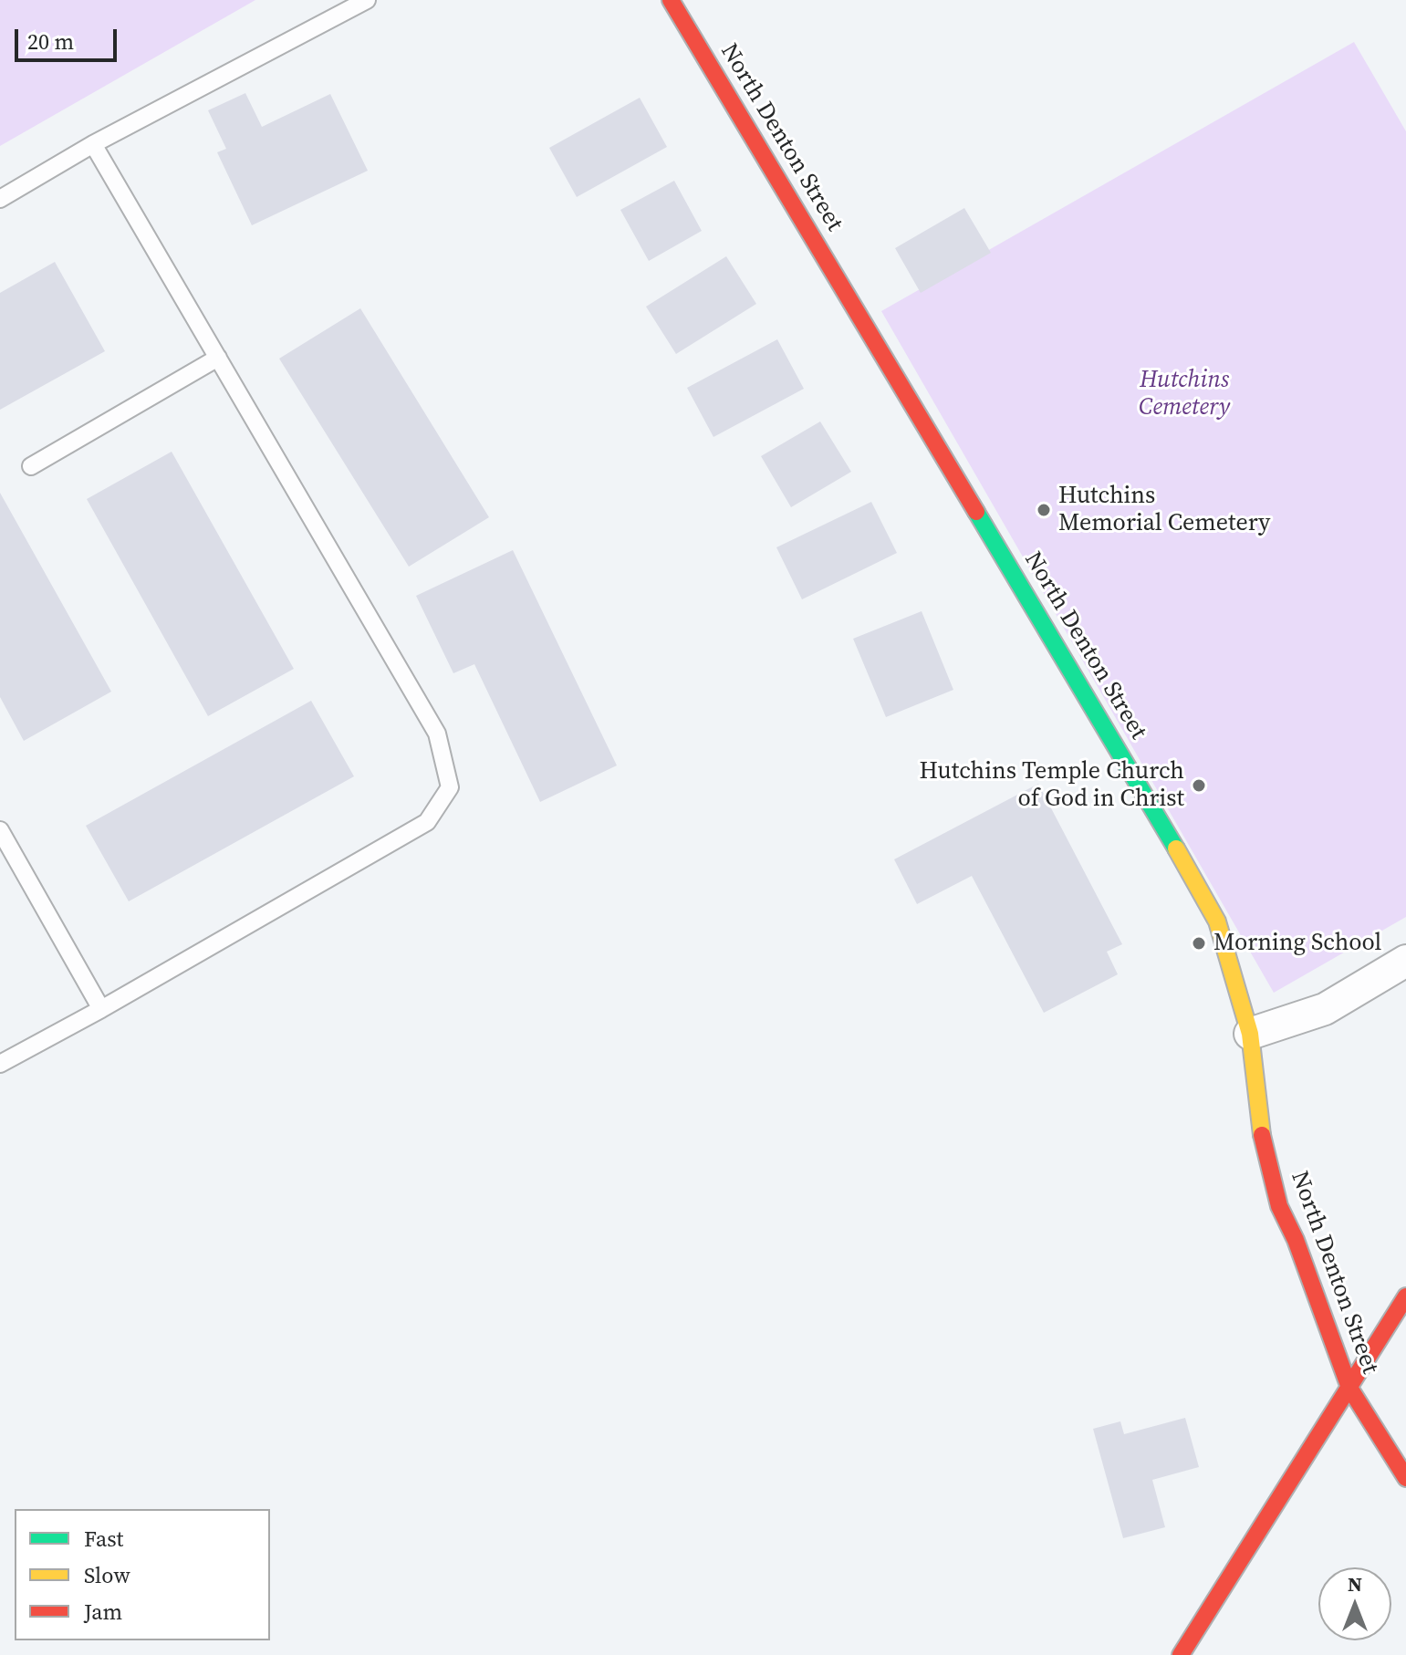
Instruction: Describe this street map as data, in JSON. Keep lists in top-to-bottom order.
{
  "streets": {
    "street": ["North Denton Street"]
  },
  "parks": ["Hutchins Cemetery"],
  "places": ["Hutchins Memorial Cemetery", "Hutchins Temple Church of God in Christ", "Morning School"],
  "legend": ["Fast", "Slow", "Jam"],
  "scale_bar": "20 m",
  "north": "top"
}
